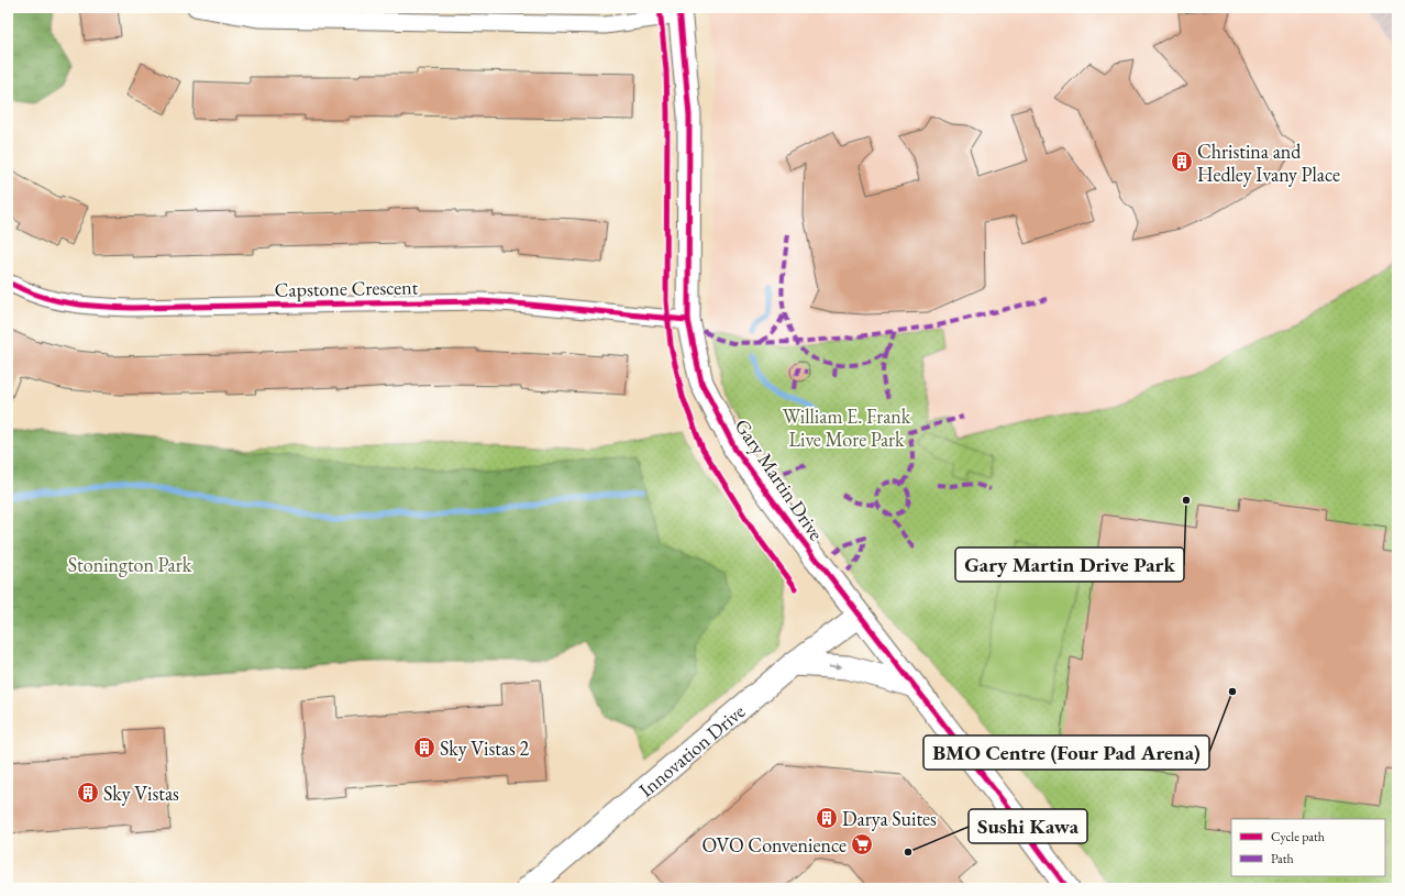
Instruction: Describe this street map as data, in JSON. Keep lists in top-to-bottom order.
{
  "streets": {
    "street": ["Capstone Crescent", "Gary Martin Drive", "Innovation Drive"]
  },
  "crossings": [
    ["Capstone Crescent", "Gary Martin Drive"],
    ["Gary Martin Drive", "Innovation Drive"]
  ],
  "parks": ["William E. Frank Live More Park", "Stonington Park"],
  "places": {
    "building": [
      "Christina and Hedley Ivany Place",
      "Sky Vistas 2",
      "Sky Vistas",
      "Darya Suites"
    ],
    "other": ["Gary Martin Drive Park", "BMO Centre (Four Pad Arena)", "Sushi Kawa"],
    "supermarket": ["OVO Convenience"]
  },
  "legend": ["Cycle path", "Path"]
}
